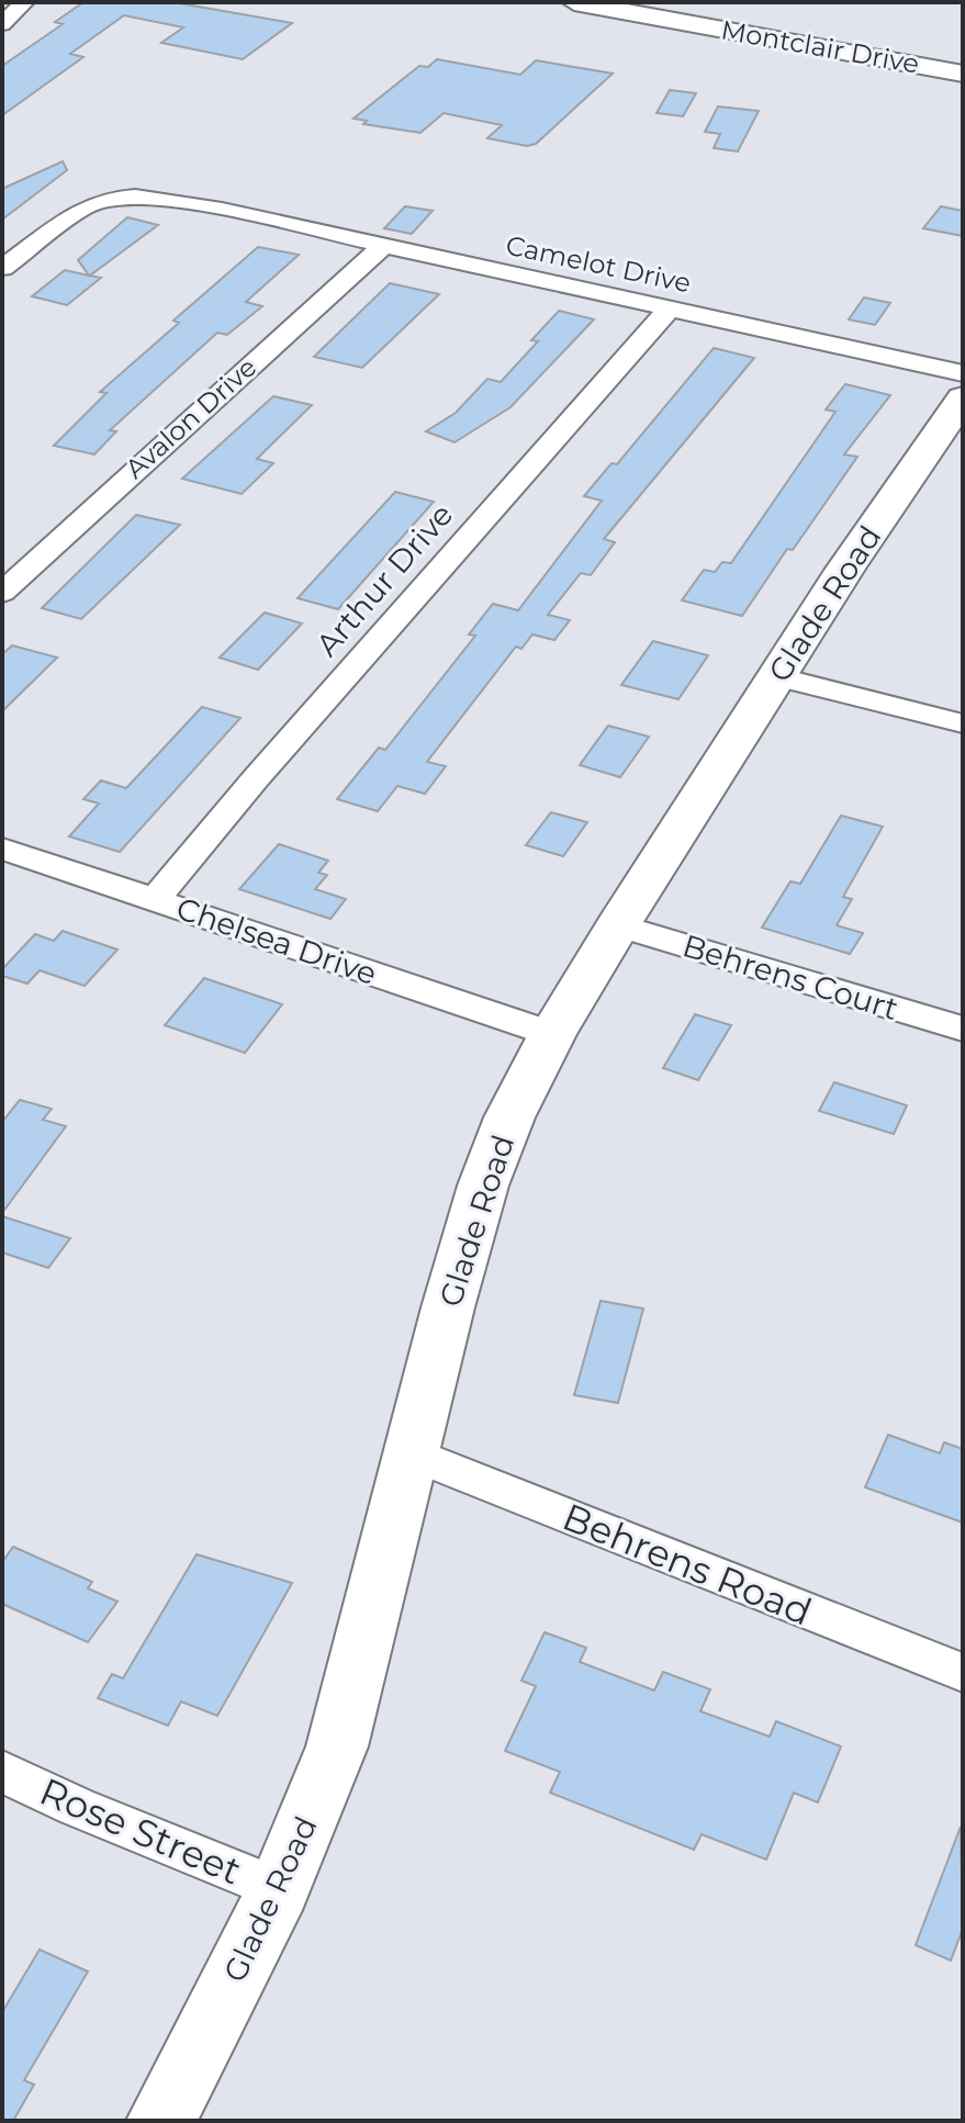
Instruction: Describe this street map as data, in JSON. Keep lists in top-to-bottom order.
{
  "streets": {
    "main road": ["Glade Road"],
    "street": [
      "Montclair Drive",
      "Camelot Drive",
      "Avalon Drive",
      "Arthur Drive",
      "Chelsea Drive",
      "Behrens Court",
      "Behrens Road",
      "Rose Street"
    ]
  },
  "crossings": [
    ["Camelot Drive", "Avalon Drive"],
    ["Camelot Drive", "Arthur Drive"],
    ["Arthur Drive", "Chelsea Drive"],
    ["Glade Road", "Chelsea Drive"],
    ["Glade Road", "Behrens Court"],
    ["Glade Road", "Behrens Road"],
    ["Glade Road", "Rose Street"]
  ]
}
